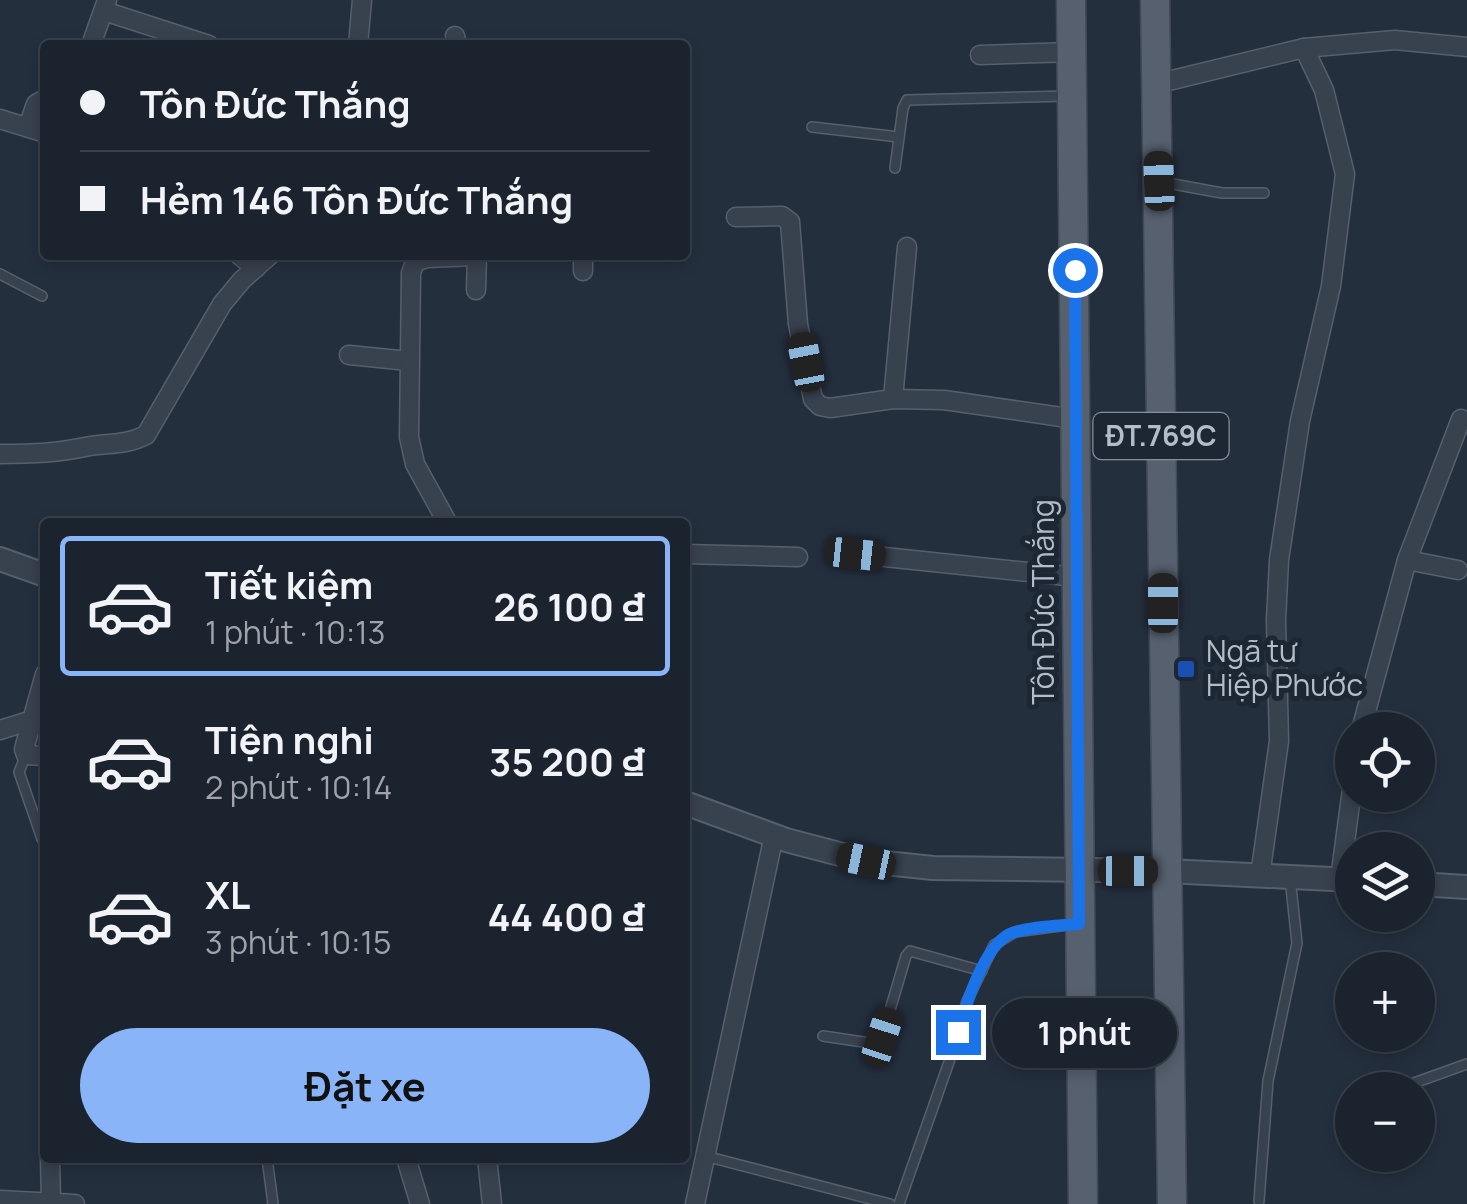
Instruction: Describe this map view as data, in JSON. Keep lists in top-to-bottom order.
{
  "streets": {
    "main road": ["ĐT.769C", "Tôn Đức Thắng"]
  },
  "places": {
    "transit": ["Ngã tư Hiệp Phước"]
  },
  "page": {
    "banner": ["Tôn Đức Thắng", "Hẻm 146 Tôn Đức Thắng"],
    "list": [
      {
        "name": "Tiết kiệm",
        "note": "1 phút · 10:13",
        "value": "26 100 ₫"
      },
      {
        "name": "Tiện nghi",
        "note": "2 phút · 10:14",
        "value": "35 200 ₫"
      },
      {
        "name": "XL",
        "note": "3 phút · 10:15",
        "value": "44 400 ₫"
      }
    ],
    "map_buttons": ["+", "−"],
    "bubble": "1 phút",
    "buttons": "Đặt xe"
  }
}
